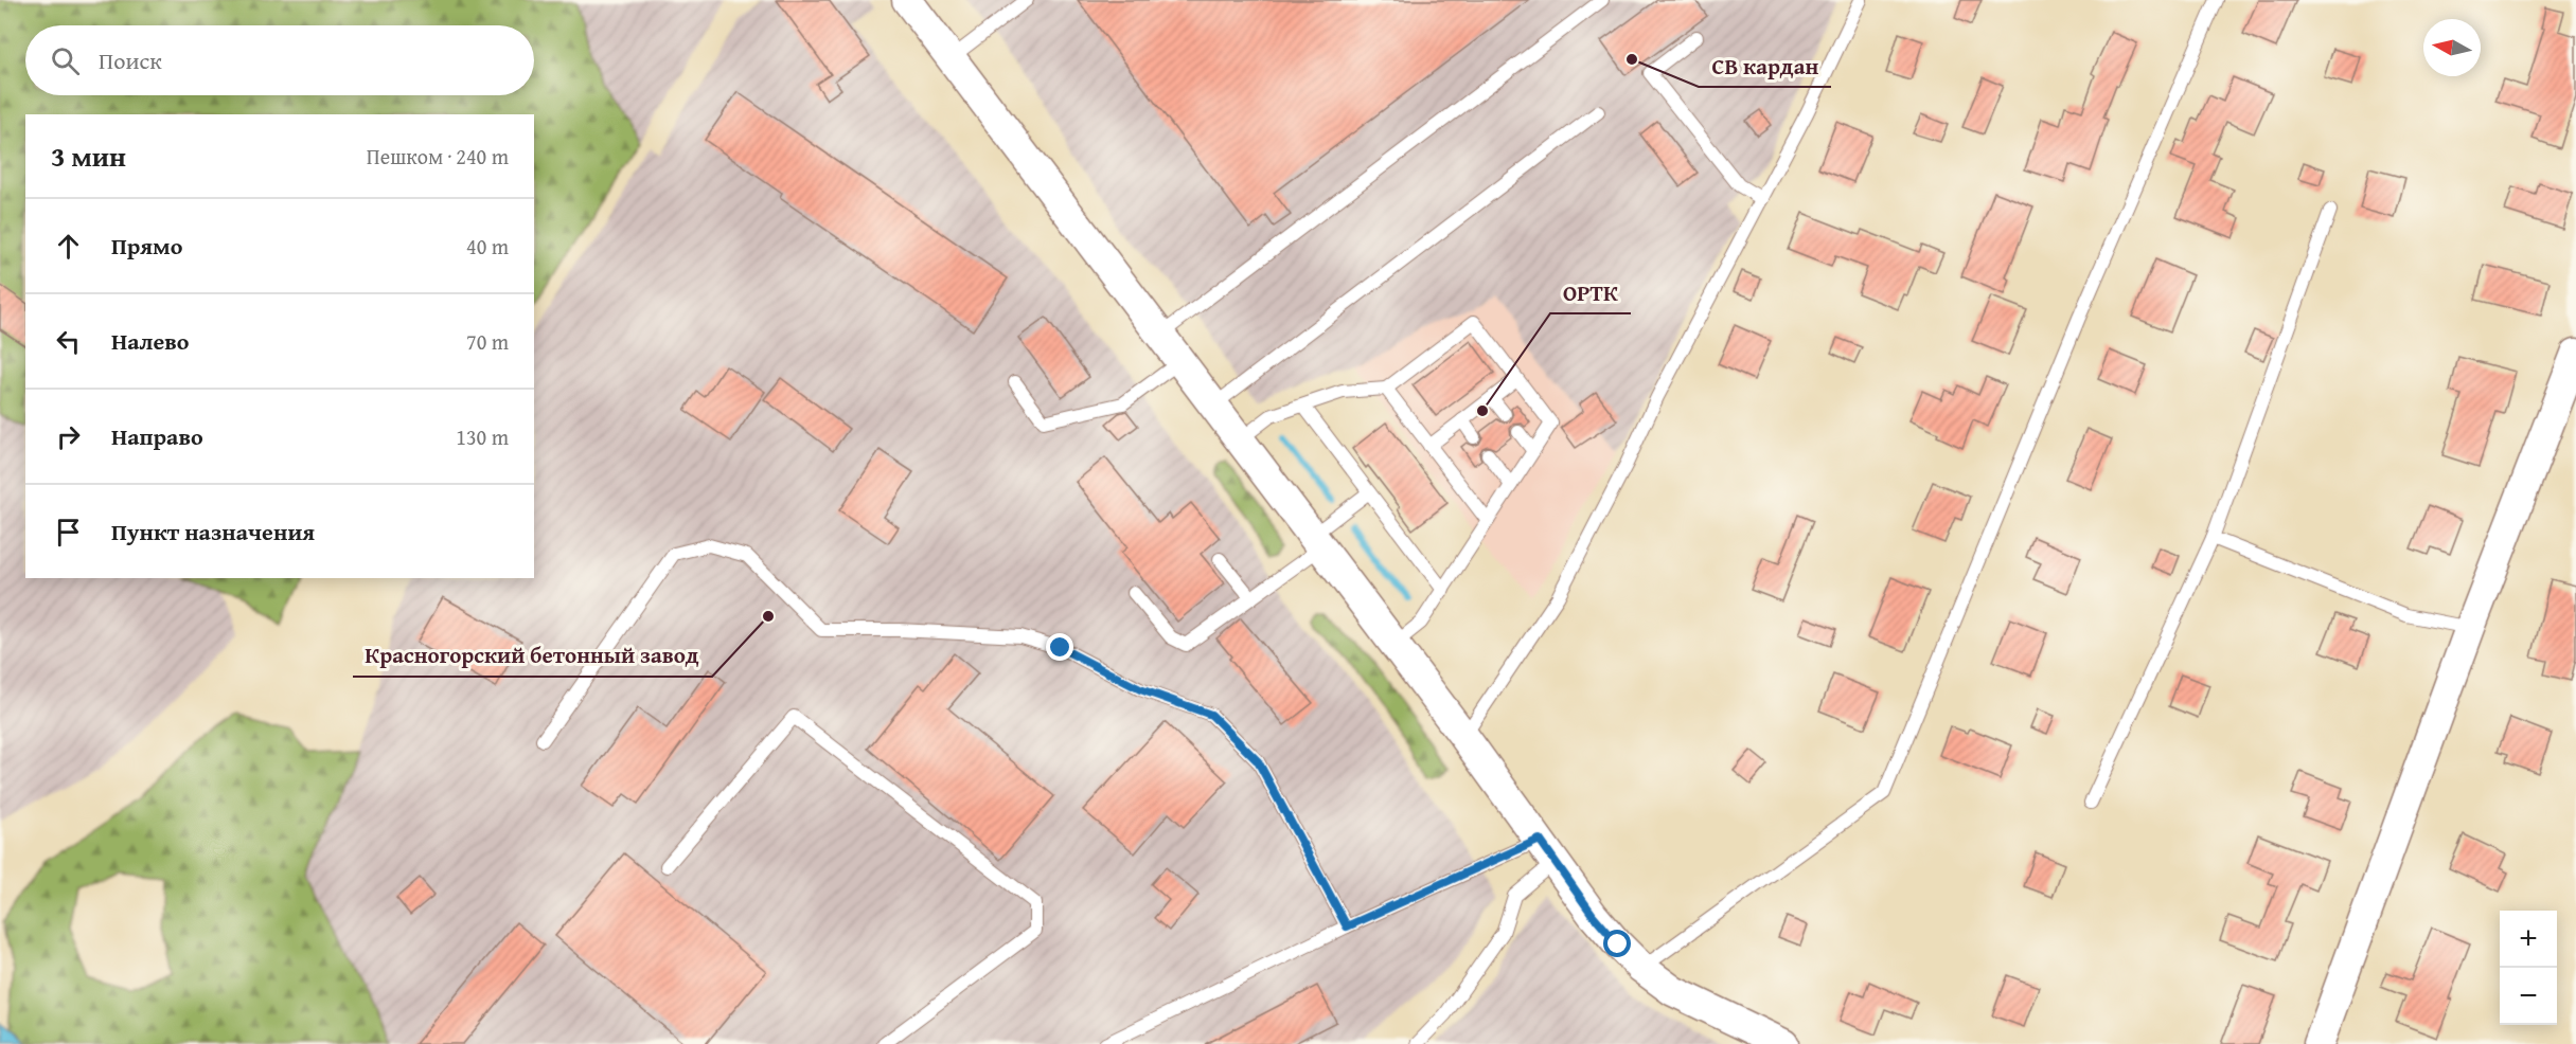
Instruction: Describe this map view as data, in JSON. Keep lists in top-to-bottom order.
{
  "places": ["СВ кардан", "ОРТК", "Красногорский бетонный завод"],
  "north": "left",
  "page": {
    "search": "Поиск",
    "heading": ["3 мин", "Пешком · 240 m"],
    "list": [
      ["Прямо", "40 m"],
      ["Налево", "70 m"],
      ["Направо", "130 m"],
      "Пункт назначения"
    ],
    "map_buttons": ["+", "−"]
  }
}
